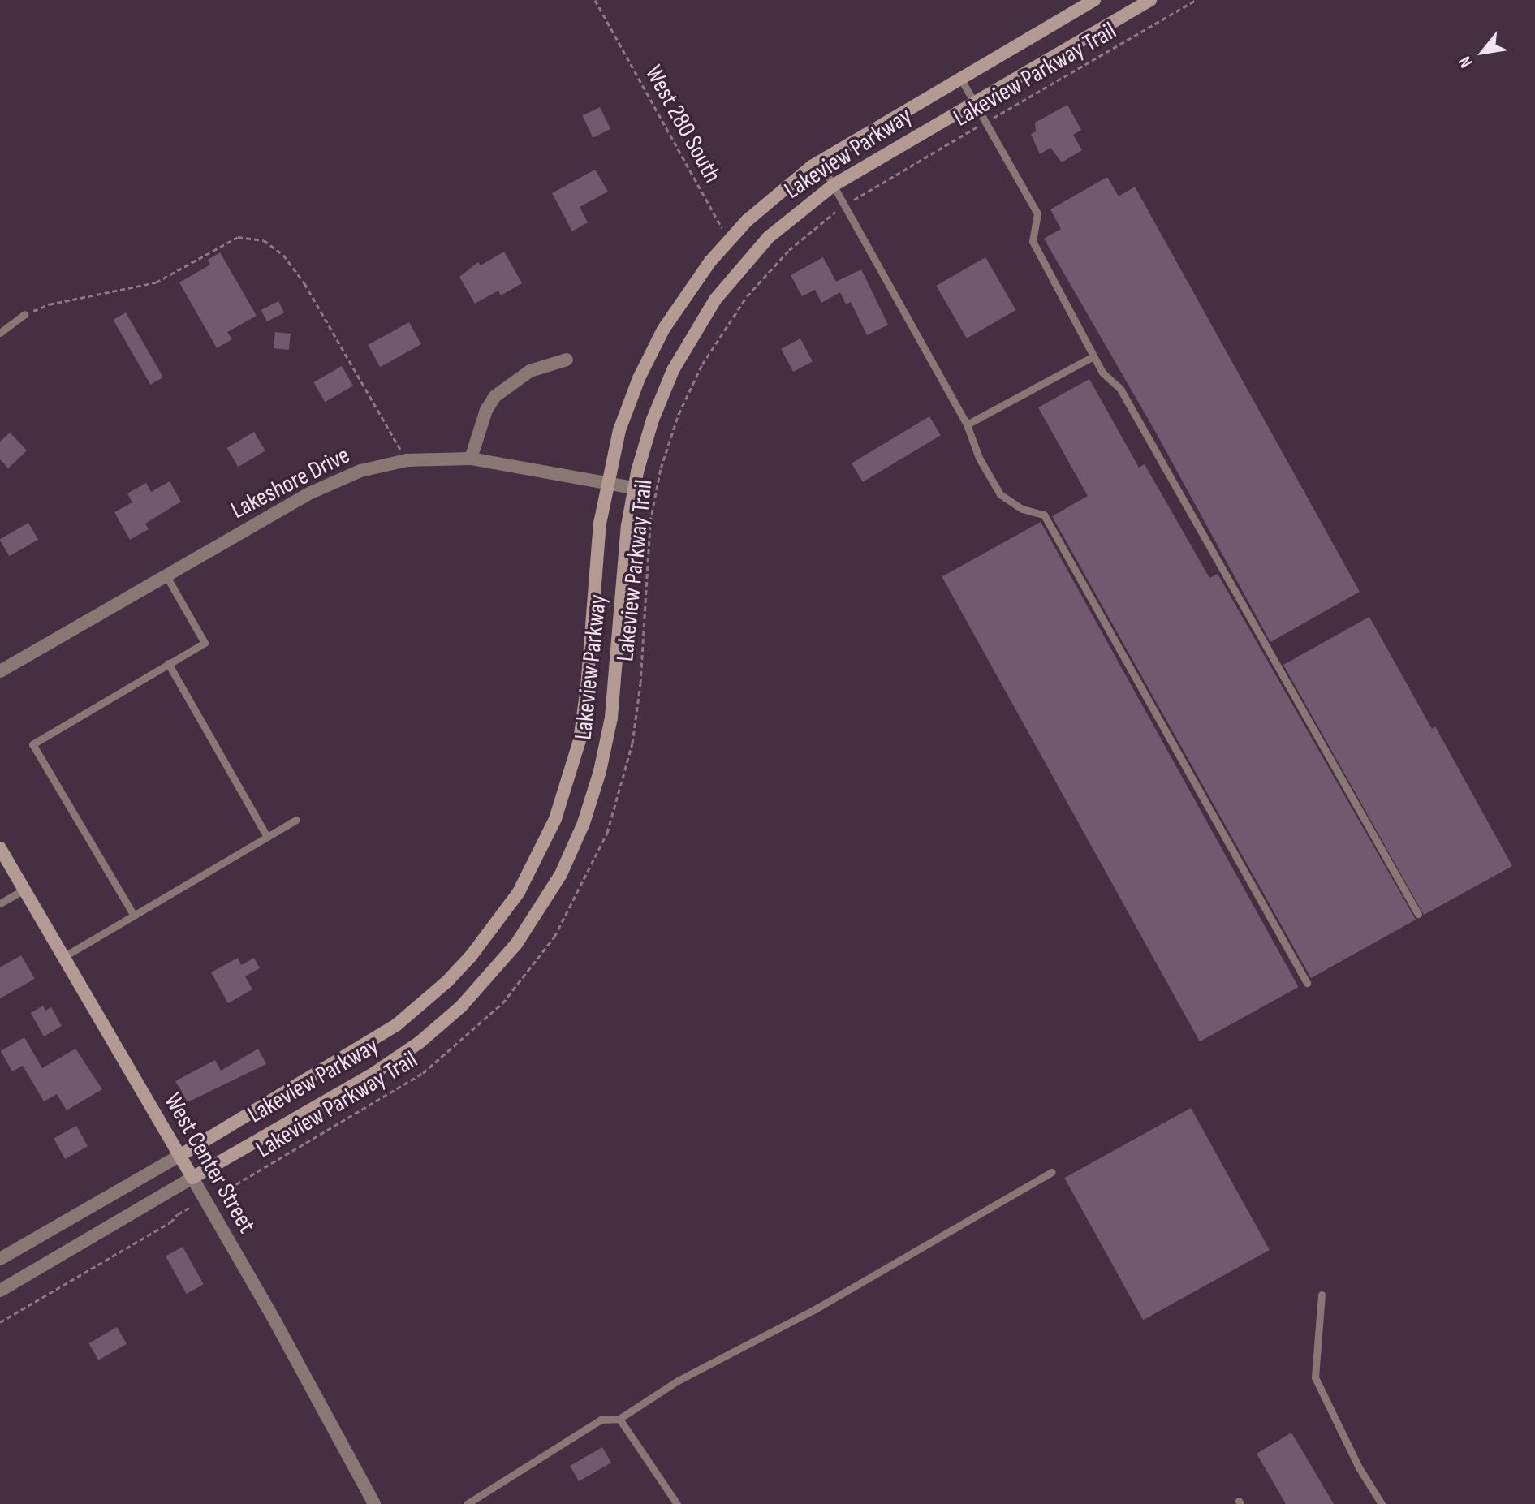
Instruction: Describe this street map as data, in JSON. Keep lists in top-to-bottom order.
{
  "streets": {
    "main road": ["Lakeview Parkway", "West Center Street"],
    "street": ["Lakeshore Drive"],
    "path": ["Lakeview Parkway Trail", "West 280 South"]
  },
  "crossings": [
    ["West 280 South", "Lakeview Parkway"],
    ["Lakeview Parkway", "Lakeshore Drive"],
    ["Lakeview Parkway", "West Center Street"]
  ],
  "north": "bottom left"
}
